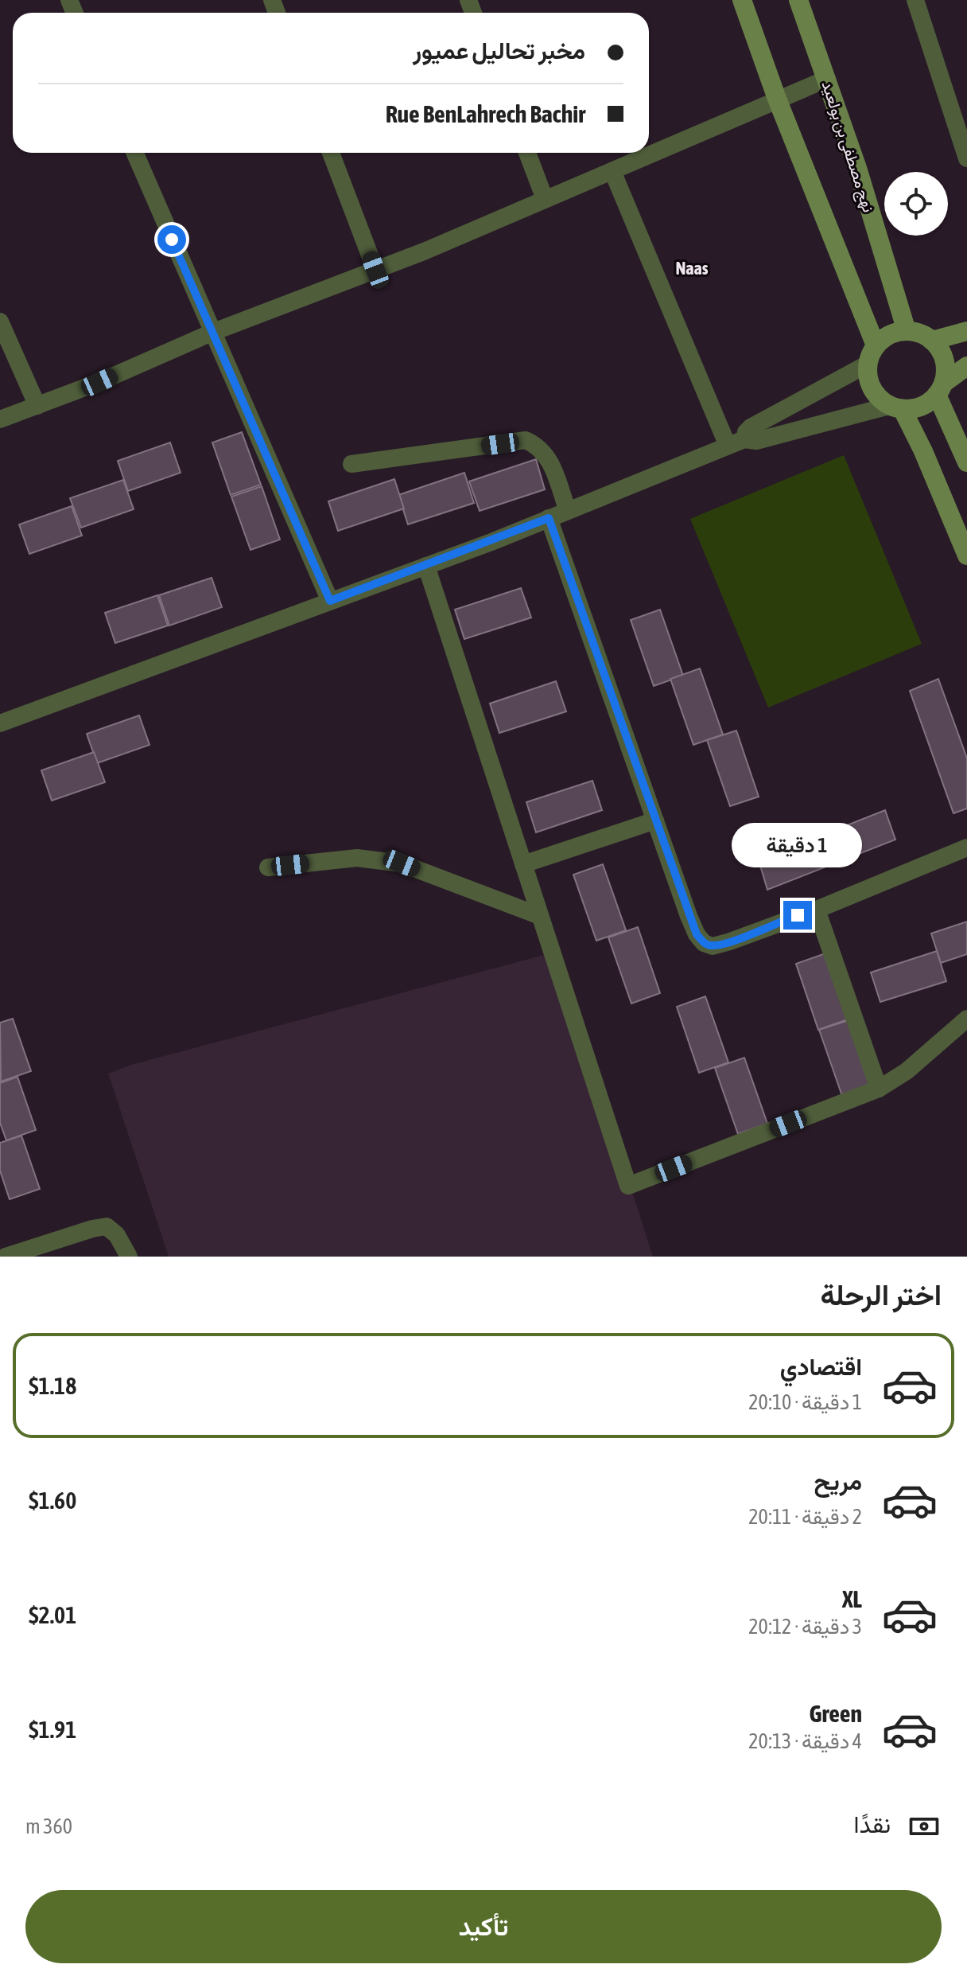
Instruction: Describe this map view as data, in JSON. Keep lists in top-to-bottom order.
{
  "streets": {
    "main road": ["نهج مصطفى بن بولعيد"]
  },
  "districts": ["Naas"],
  "page": {
    "banner": ["مخبر تحاليل عميور", "Rue BenLahrech Bachir"],
    "bubble": "1 دقيقة",
    "heading": "اختر الرحلة",
    "list": [
      {
        "name": "اقتصادي",
        "note": "1 دقيقة · 20:10",
        "value": "$1.18"
      },
      {
        "name": "مريح",
        "note": "2 دقيقة · 20:11",
        "value": "$1.60"
      },
      {
        "name": "XL",
        "note": "3 دقيقة · 20:12",
        "value": "$2.01"
      },
      {
        "name": "Green",
        "note": "4 دقيقة · 20:13",
        "value": "$1.91"
      }
    ],
    "pay": ["نقدًا", "360 m"],
    "buttons": "تأكيد"
  }
}
